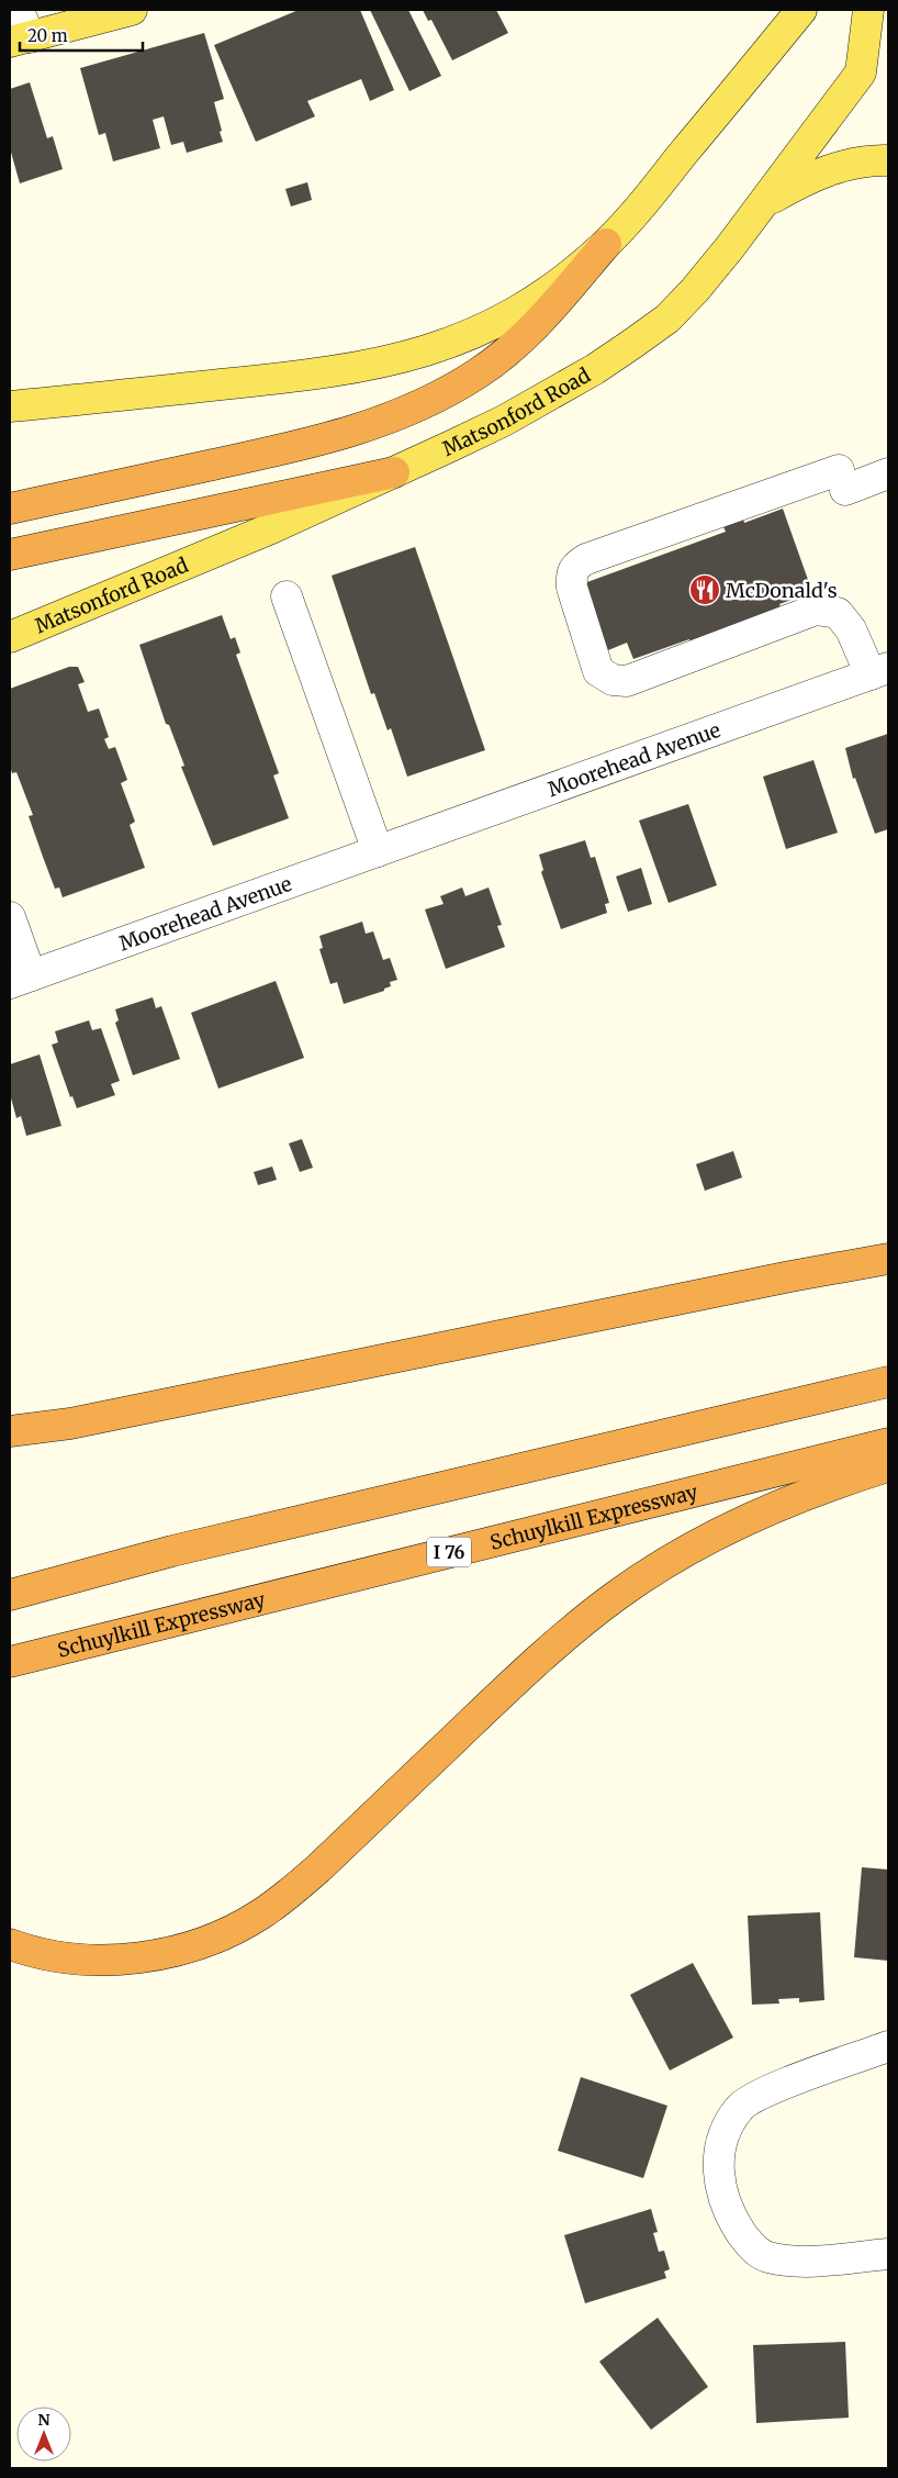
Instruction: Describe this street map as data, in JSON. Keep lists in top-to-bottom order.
{
  "streets": {
    "highway": ["Schuylkill Expressway", "I 76"],
    "main road": ["Matsonford Road"],
    "street": ["Moorehead Avenue"]
  },
  "places": {
    "restaurant": ["McDonald's"]
  },
  "scale_bar": "20 m",
  "north": "top"
}
